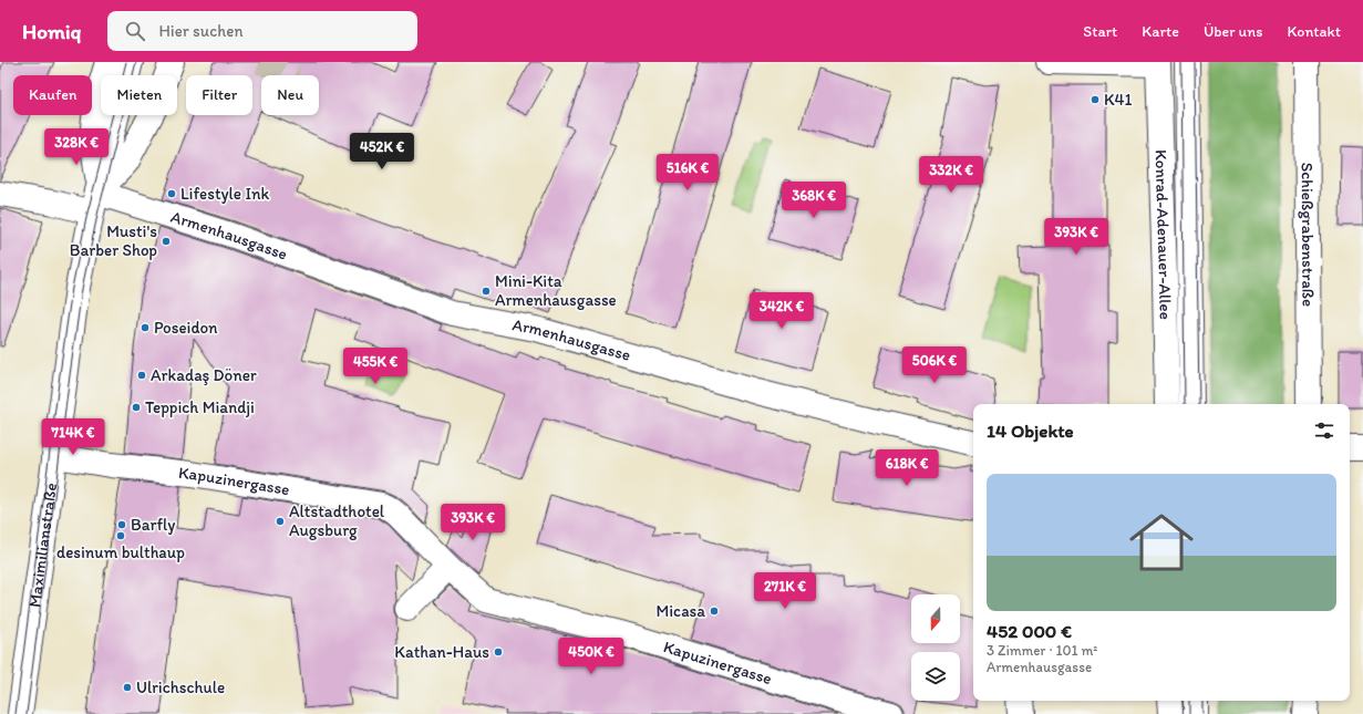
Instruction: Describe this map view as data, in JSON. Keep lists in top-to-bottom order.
{
  "streets": {
    "street": [
      "Konrad-Adenauer-Allee",
      "Schießgrabenstraße",
      "Armenhausgasse",
      "Kapuzinergasse",
      "Maximilianstraße"
    ]
  },
  "crossings": [
    ["Armenhausgasse", "Maximilianstraße"],
    ["Kapuzinergasse", "Maximilianstraße"]
  ],
  "places": [
    "K41",
    "Lifestyle Ink",
    "Musti's Barber Shop",
    "Mini-Kita Armenhausgasse",
    "Poseidon",
    "Arkadaş Döner",
    "Teppich Miandji",
    "Altstadthotel Augsburg",
    "Barfly",
    "desinum bulthaup",
    "Micasa",
    "Kathan-Haus",
    "Ulrichschule"
  ],
  "north": "bottom",
  "page": {
    "header": "Homiq",
    "search": "Hier suchen",
    "nav": [
      "Start",
      "Karte",
      "Über uns",
      "Kontakt"
    ],
    "chip": [
      "Kaufen",
      "Mieten",
      "Filter",
      "Neu"
    ],
    "price": [
      "328K €",
      "452K €",
      "516K €",
      "332K €",
      "368K €",
      "393K €",
      "342K €",
      "506K €",
      "455K €",
      "714K €",
      "618K €",
      "393K €",
      "271K €",
      "450K €"
    ],
    "heading": "14 Objekte",
    "list": [
      {
        "name": "452 000 €",
        "note": "3 Zimmer · 101 m² · Armenhausgasse"
      }
    ]
  }
}
